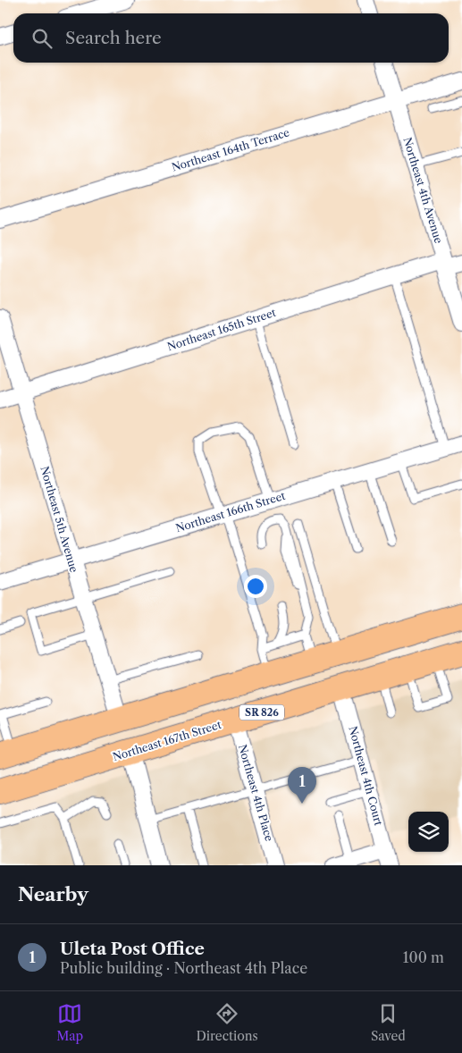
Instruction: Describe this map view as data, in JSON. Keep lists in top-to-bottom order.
{
  "streets": {
    "main road": ["SR 826", "Northeast 167th Street"],
    "street": [
      "Northeast 164th Terrace",
      "Northeast 4th Avenue",
      "Northeast 165th Street",
      "Northeast 166th Street",
      "Northeast 5th Avenue",
      "Northeast 4th Court",
      "Northeast 4th Place"
    ]
  },
  "crossings": [
    ["Northeast 164th Terrace", "Northeast 4th Avenue"],
    ["Northeast 4th Avenue", "Northeast 165th Street"],
    ["Northeast 165th Street", "Northeast 5th Avenue"],
    ["Northeast 166th Street", "Northeast 5th Avenue"],
    ["Northeast 167th Street", "Northeast 4th Court"],
    ["Northeast 167th Street", "Northeast 4th Place"]
  ],
  "page": {
    "search": "Search here",
    "pins": "1",
    "heading": "Nearby",
    "list": [
      {
        "mark": "1",
        "name": "Uleta Post Office",
        "note": "Public building · Northeast 4th Place",
        "value": "100 m"
      }
    ],
    "nav": ["Map", "Directions", "Saved"]
  }
}
